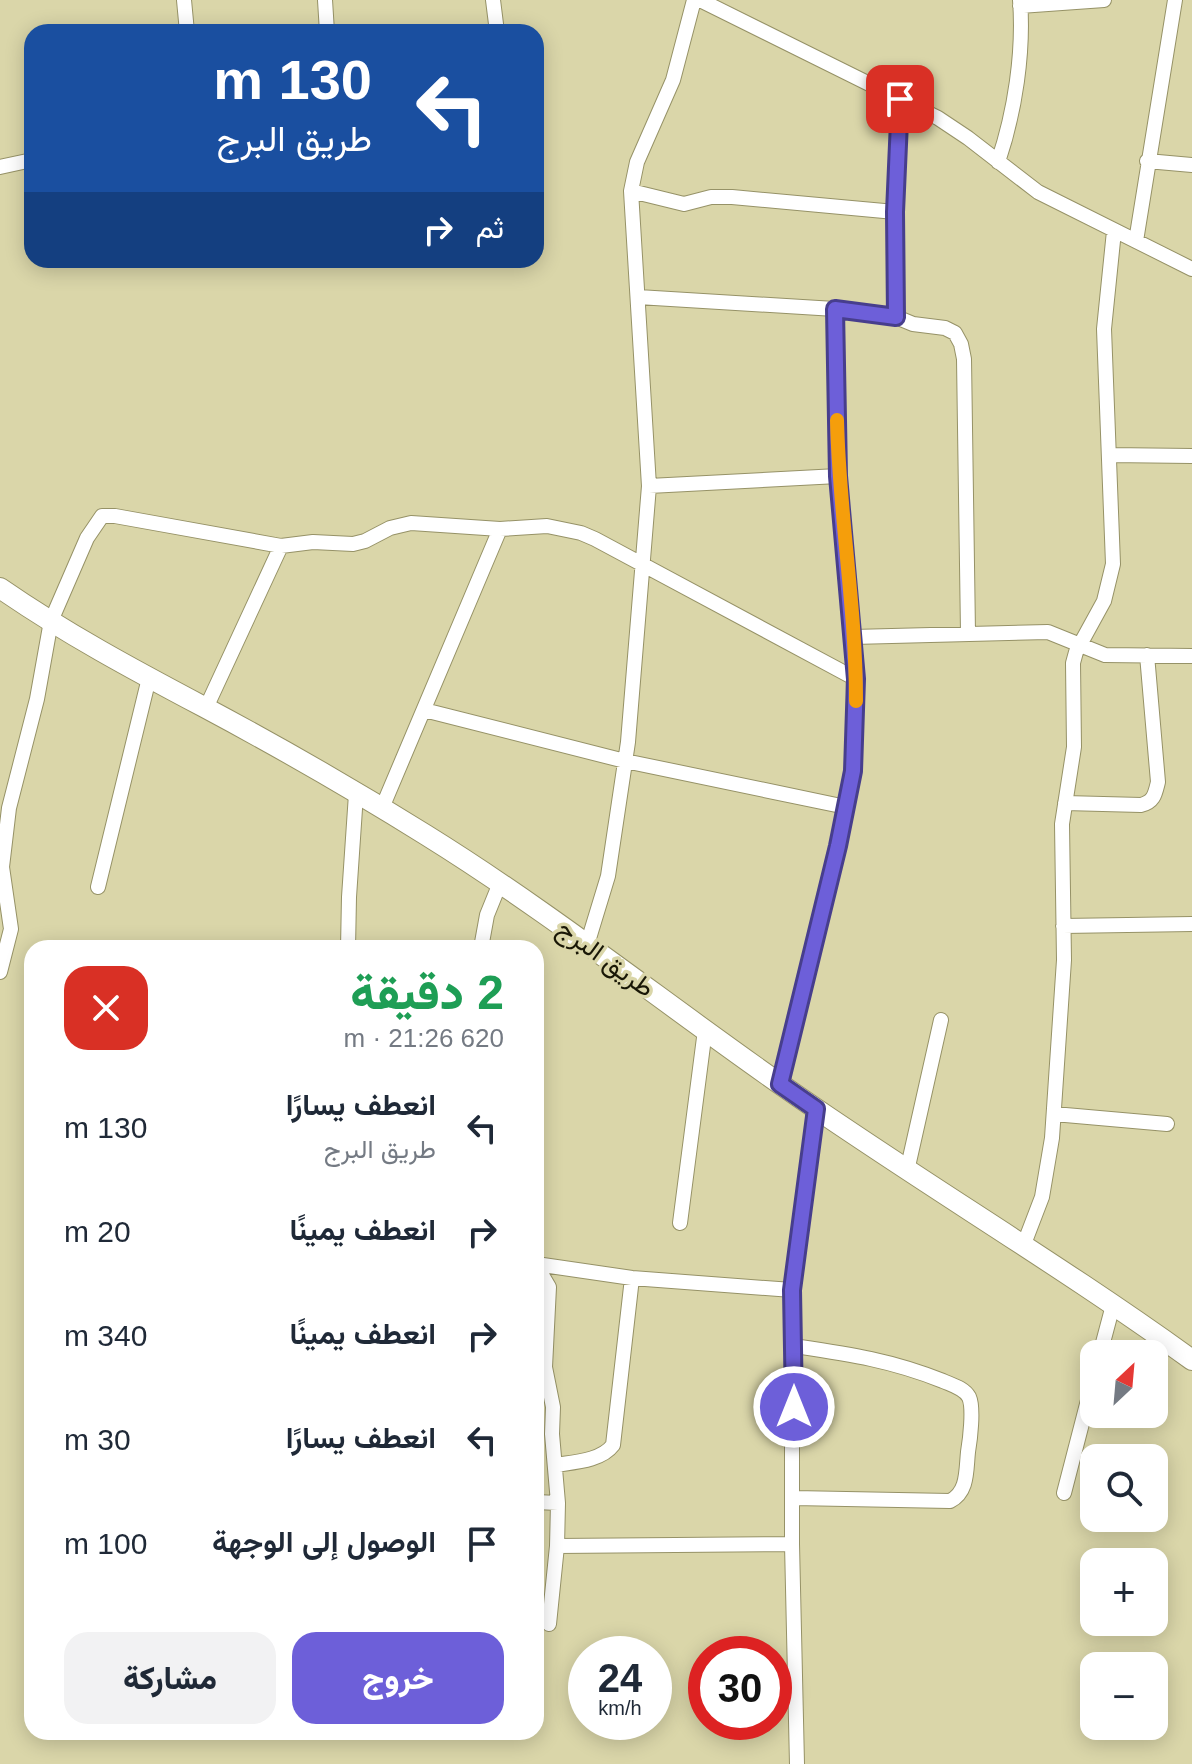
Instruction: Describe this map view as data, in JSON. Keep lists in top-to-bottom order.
{
  "streets": {
    "street": ["طريق البرج"]
  },
  "north": "top right",
  "page": {
    "turn": ["130 m", "طريق البرج"],
    "then": "ثم",
    "heading": ["2 دقيقة", "620 m · 21:26"],
    "list": [
      {
        "name": "انعطف يسارًا",
        "note": "طريق البرج",
        "value": "130 m"
      },
      {
        "name": "انعطف يمينًا",
        "value": "20 m"
      },
      {
        "name": "انعطف يمينًا",
        "value": "340 m"
      },
      {
        "name": "انعطف يسارًا",
        "value": "30 m"
      },
      {
        "name": "الوصول إلى الوجهة",
        "value": "100 m"
      }
    ],
    "map_buttons": ["+", "−"],
    "buttons": ["خروج", "مشاركة"],
    "speed": "24 km/h",
    "limit": "30"
  }
}
